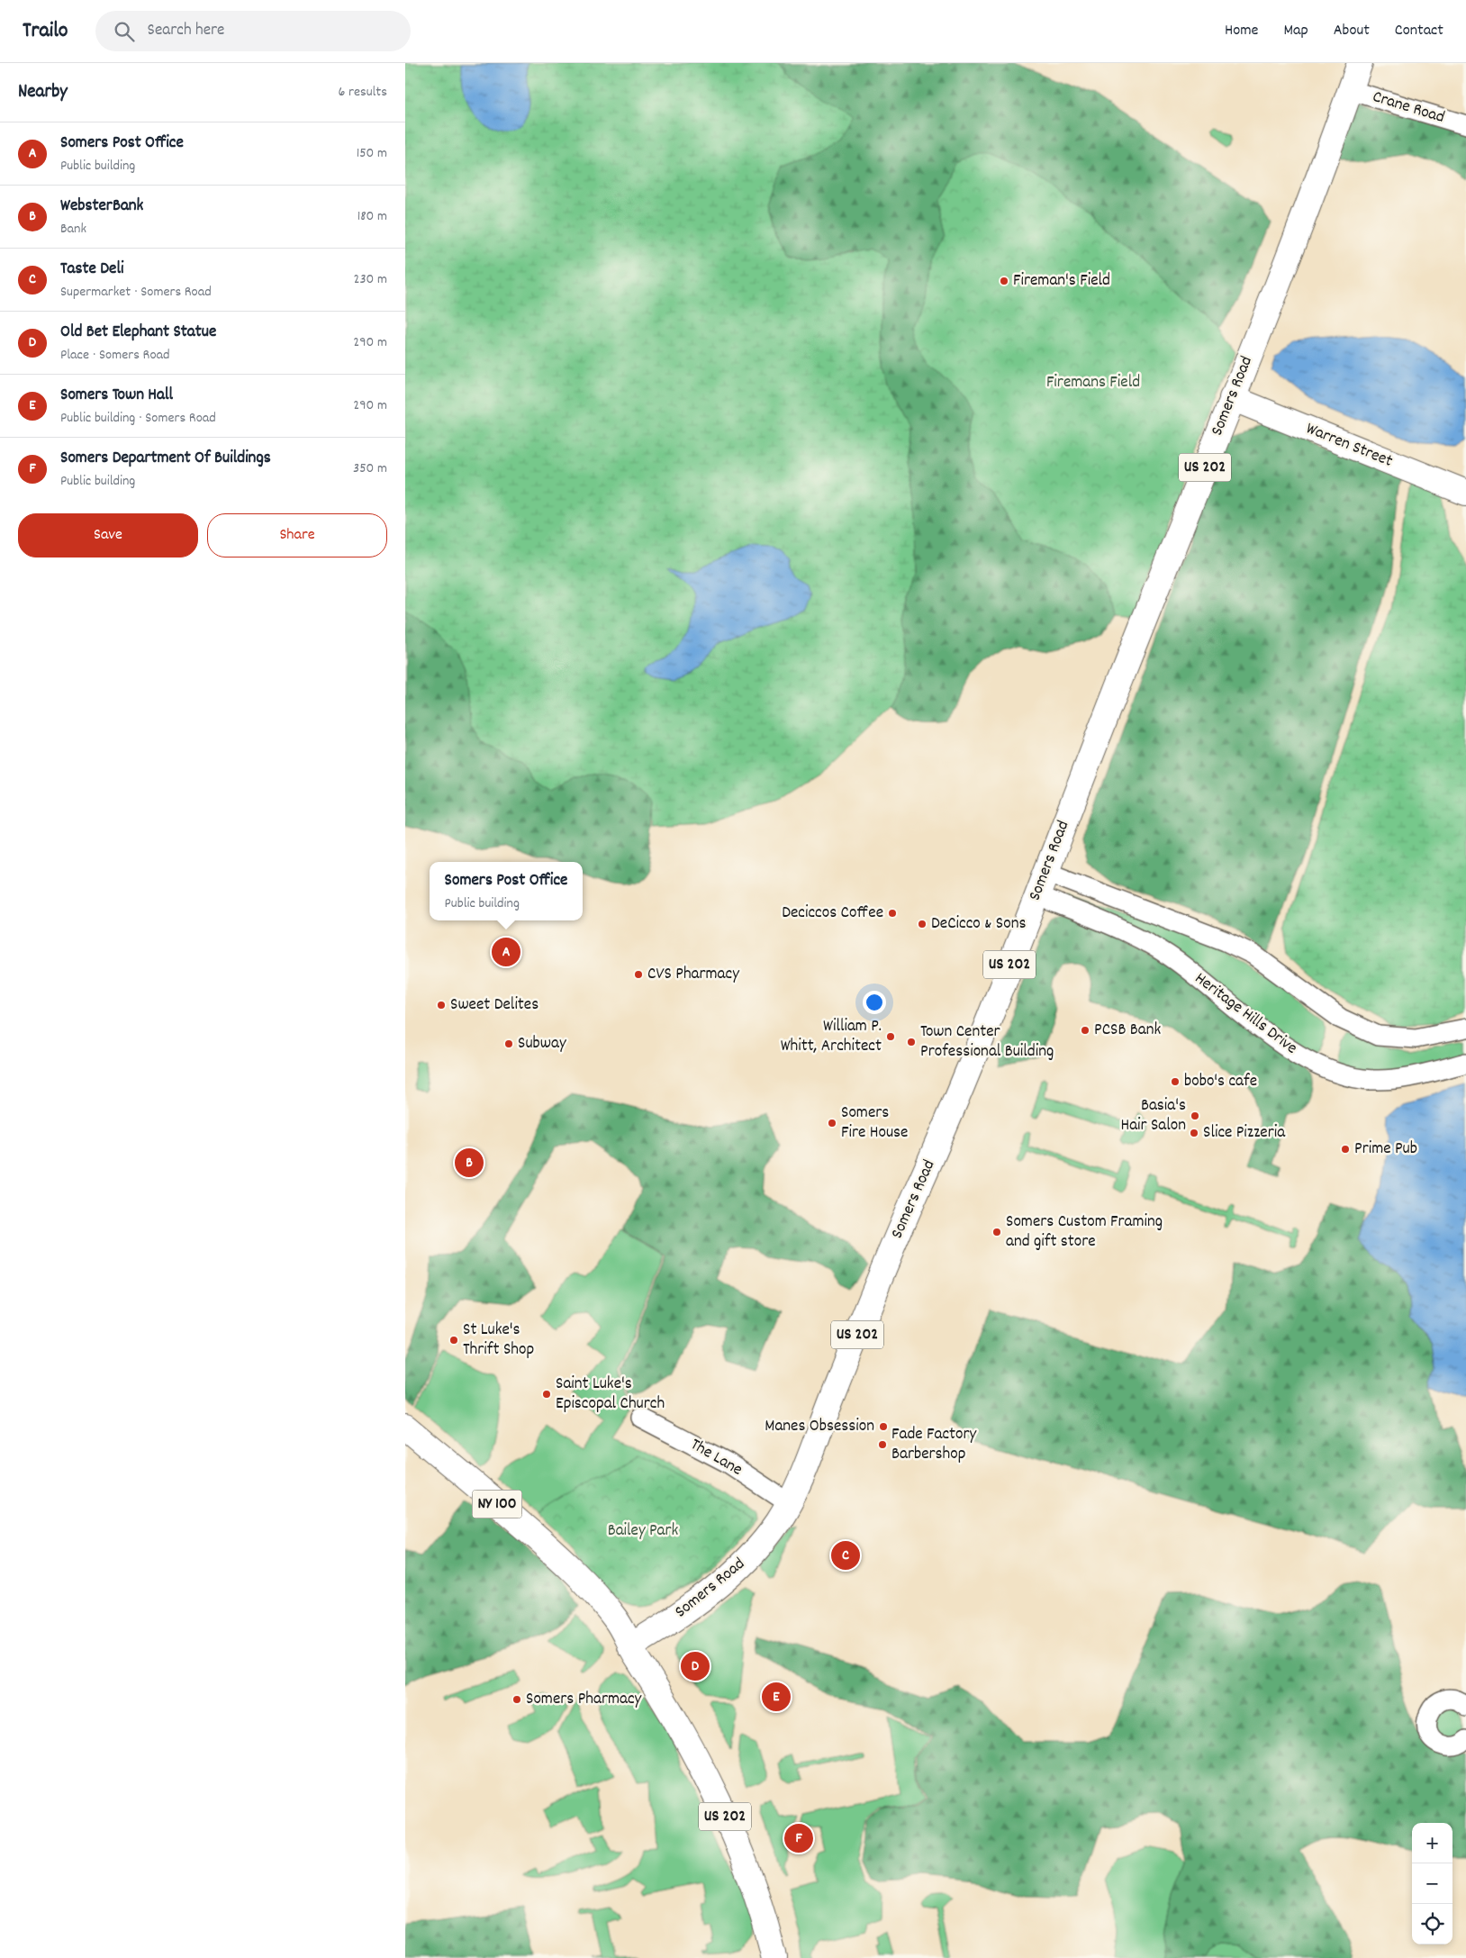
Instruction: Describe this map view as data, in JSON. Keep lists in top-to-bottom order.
{
  "streets": {
    "main road": [
      "Somers Road",
      "Warren Street",
      "US 202",
      "NY 100"
    ],
    "street": ["Crane Road", "Heritage Hills Drive", "The Lane"]
  },
  "crossings": [
    ["Crane Road", "Somers Road"],
    ["Somers Road", "Warren Street"],
    ["Somers Road", "US 202"],
    ["Somers Road", "Heritage Hills Drive"],
    ["Somers Road", "The Lane"],
    ["Somers Road", "NY 100"],
    ["US 202", "NY 100"]
  ],
  "parks": ["Firemans Field", "Bailey Park"],
  "places": [
    "Fireman's Field",
    "Deciccos Coffee",
    "DeCicco & Sons",
    "CVS Pharmacy",
    "Sweet Delites",
    "PCSB Bank",
    "William P. Whitt, Architect",
    "Town Center Professional Building",
    "Subway",
    "bobo's cafe",
    "Basia's Hair Salon",
    "Somers Fire House",
    "Slice Pizzeria",
    "Prime Pub",
    "Somers Custom Framing and gift store",
    "St Luke's Thrift Shop",
    "Saint Luke's Episcopal Church",
    "Manes Obsession",
    "Fade Factory Barbershop",
    "Somers Pharmacy"
  ],
  "page": {
    "header": "Trailo",
    "search": "Search here",
    "nav": [
      "Home",
      "Map",
      "About",
      "Contact"
    ],
    "heading": ["Nearby", "6 results"],
    "list": [
      {
        "mark": "A",
        "name": "Somers Post Office",
        "note": "Public building",
        "value": "150 m"
      },
      {
        "mark": "B",
        "name": "WebsterBank",
        "note": "Bank",
        "value": "180 m"
      },
      {
        "mark": "C",
        "name": "Taste Deli",
        "note": "Supermarket · Somers Road",
        "value": "230 m"
      },
      {
        "mark": "D",
        "name": "Old Bet Elephant Statue",
        "note": "Place · Somers Road",
        "value": "290 m"
      },
      {
        "mark": "E",
        "name": "Somers Town Hall",
        "note": "Public building · Somers Road",
        "value": "290 m"
      },
      {
        "mark": "F",
        "name": "Somers Department Of Buildings",
        "note": "Public building",
        "value": "350 m"
      }
    ],
    "buttons": ["Save", "Share"],
    "popup": ["Somers Post Office", "Public building"],
    "pins": [
      "A",
      "B",
      "C",
      "D",
      "E",
      "F"
    ],
    "map_buttons": ["+", "−"]
  }
}
